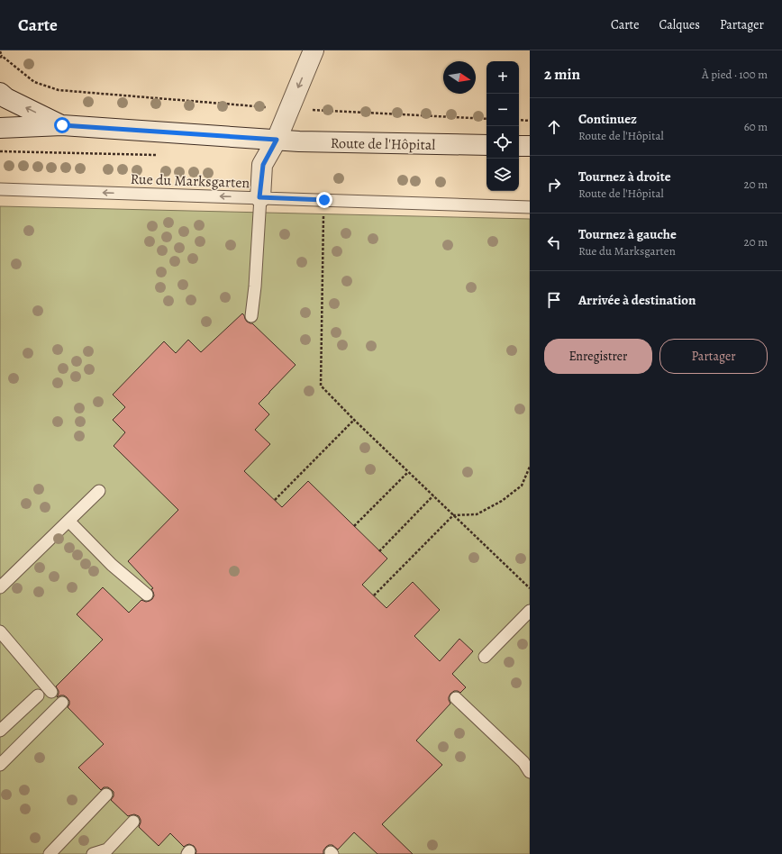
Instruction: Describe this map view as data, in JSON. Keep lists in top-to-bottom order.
{
  "streets": {
    "main road": ["Route de l'Hôpital"],
    "lane": ["Rue du Marksgarten"]
  },
  "one_way": ["Rue du Marksgarten"],
  "north": "right",
  "page": {
    "header": "Carte",
    "nav": ["Carte", "Calques", "Partager"],
    "heading": ["2 min", "À pied · 100 m"],
    "map_buttons": ["+", "−"],
    "list": [
      ["Continuez", "Route de l'Hôpital", "60 m"],
      ["Tournez à droite", "Route de l'Hôpital", "20 m"],
      ["Tournez à gauche", "Rue du Marksgarten", "20 m"],
      "Arrivée à destination"
    ],
    "buttons": ["Enregistrer", "Partager"]
  }
}
